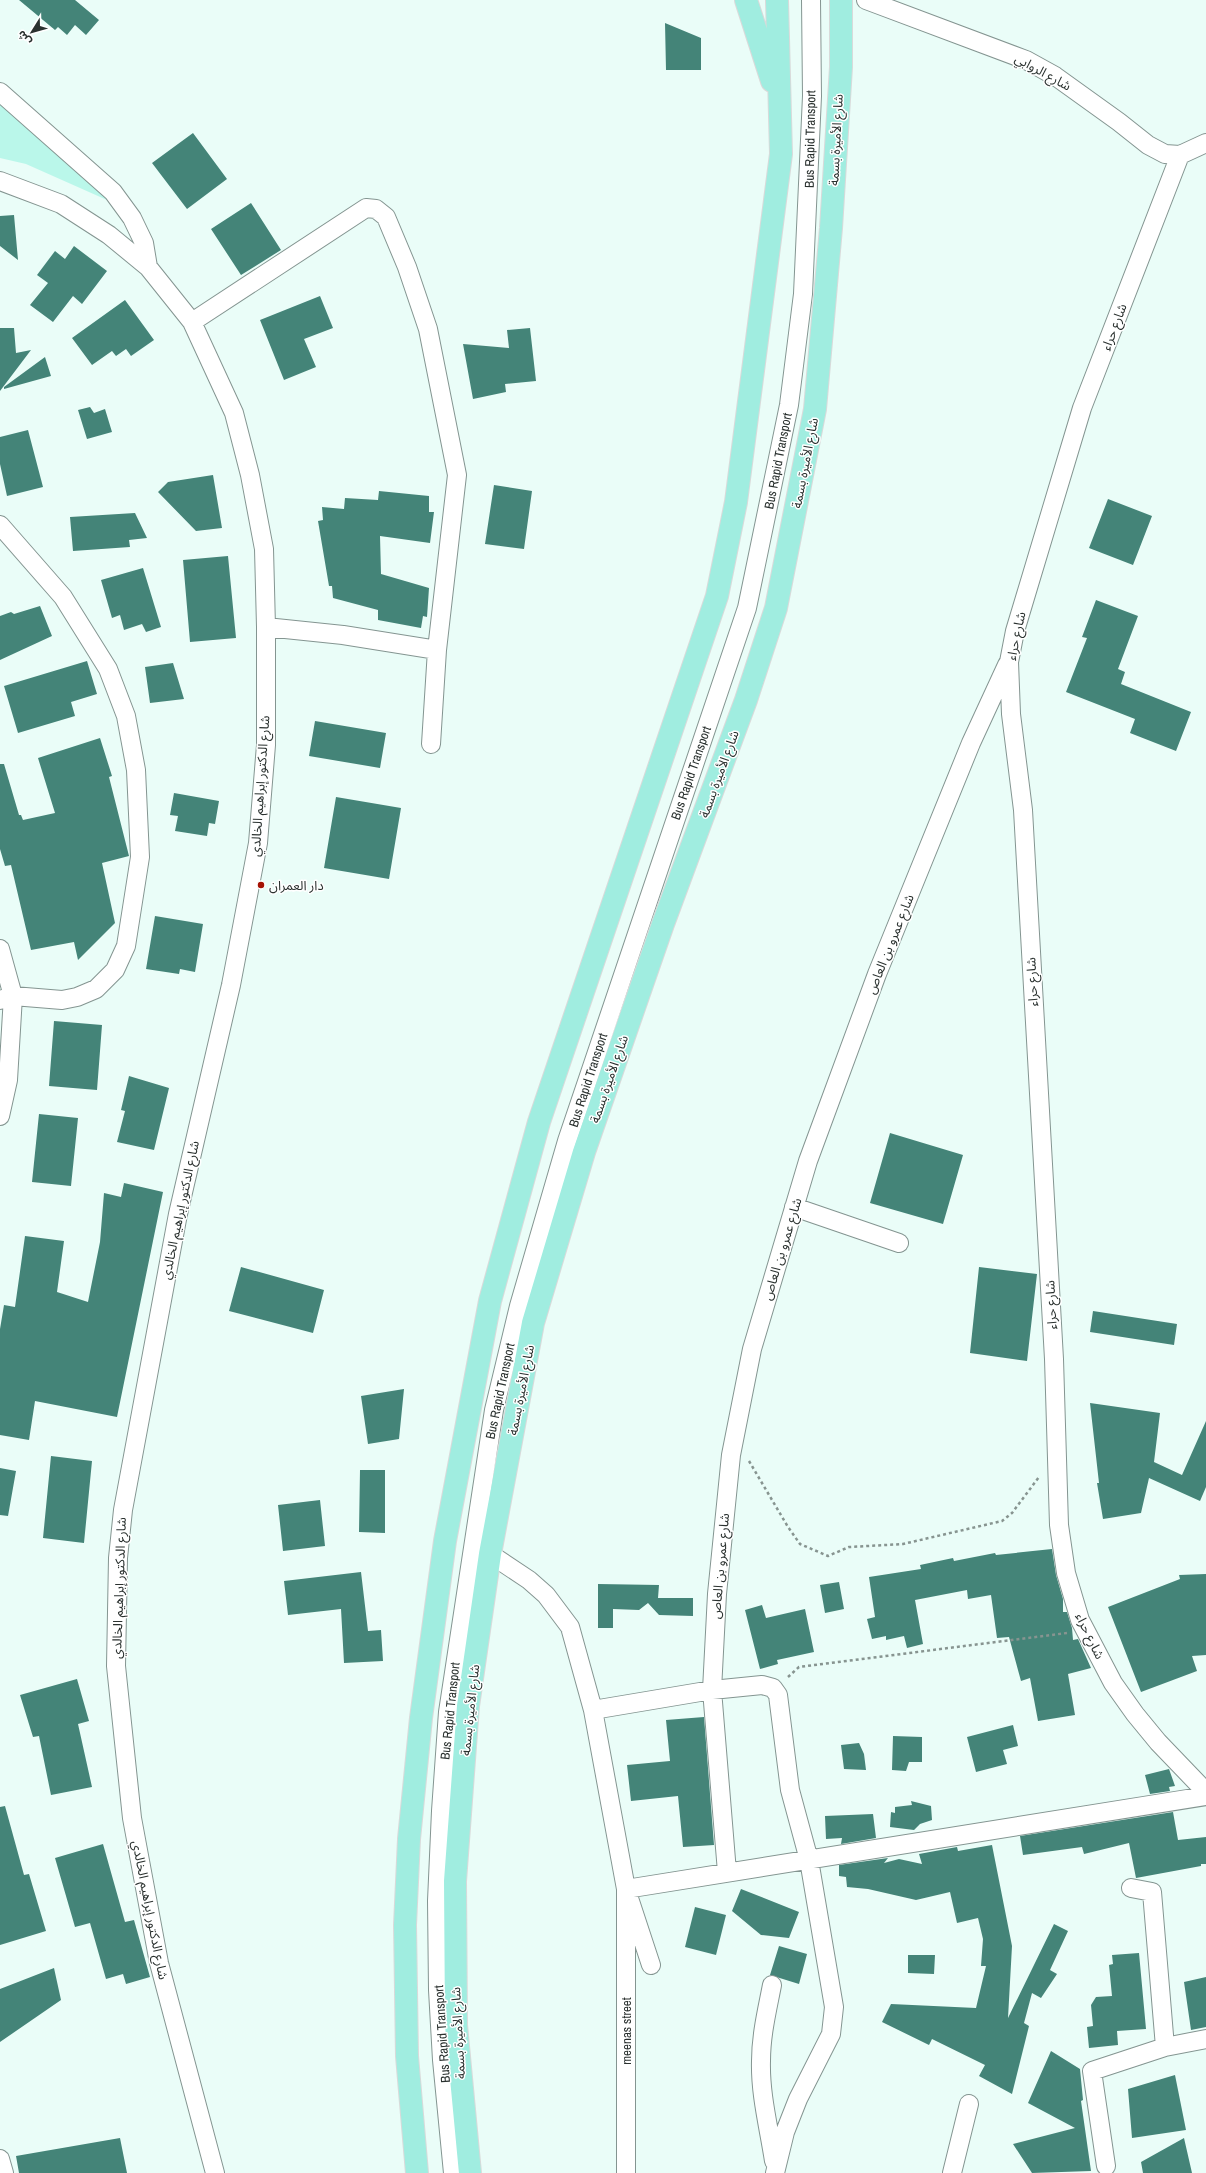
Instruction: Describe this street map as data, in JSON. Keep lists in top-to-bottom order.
{
  "streets": {
    "main road": ["شارع الأميرة بسمة"],
    "street": [
      "شارع الروابي",
      "Bus Rapid Transport",
      "شارع حراء",
      "شارع الدكتور إبراهيم الخالدي",
      "شارع عمرو بن العاص",
      "meenas street"
    ]
  },
  "crossings": [
    ["شارع الروابي", "شارع حراء"],
    ["شارع حراء", "شارع عمرو بن العاص"]
  ],
  "places": ["دار العمران"],
  "north": "bottom left"
}
